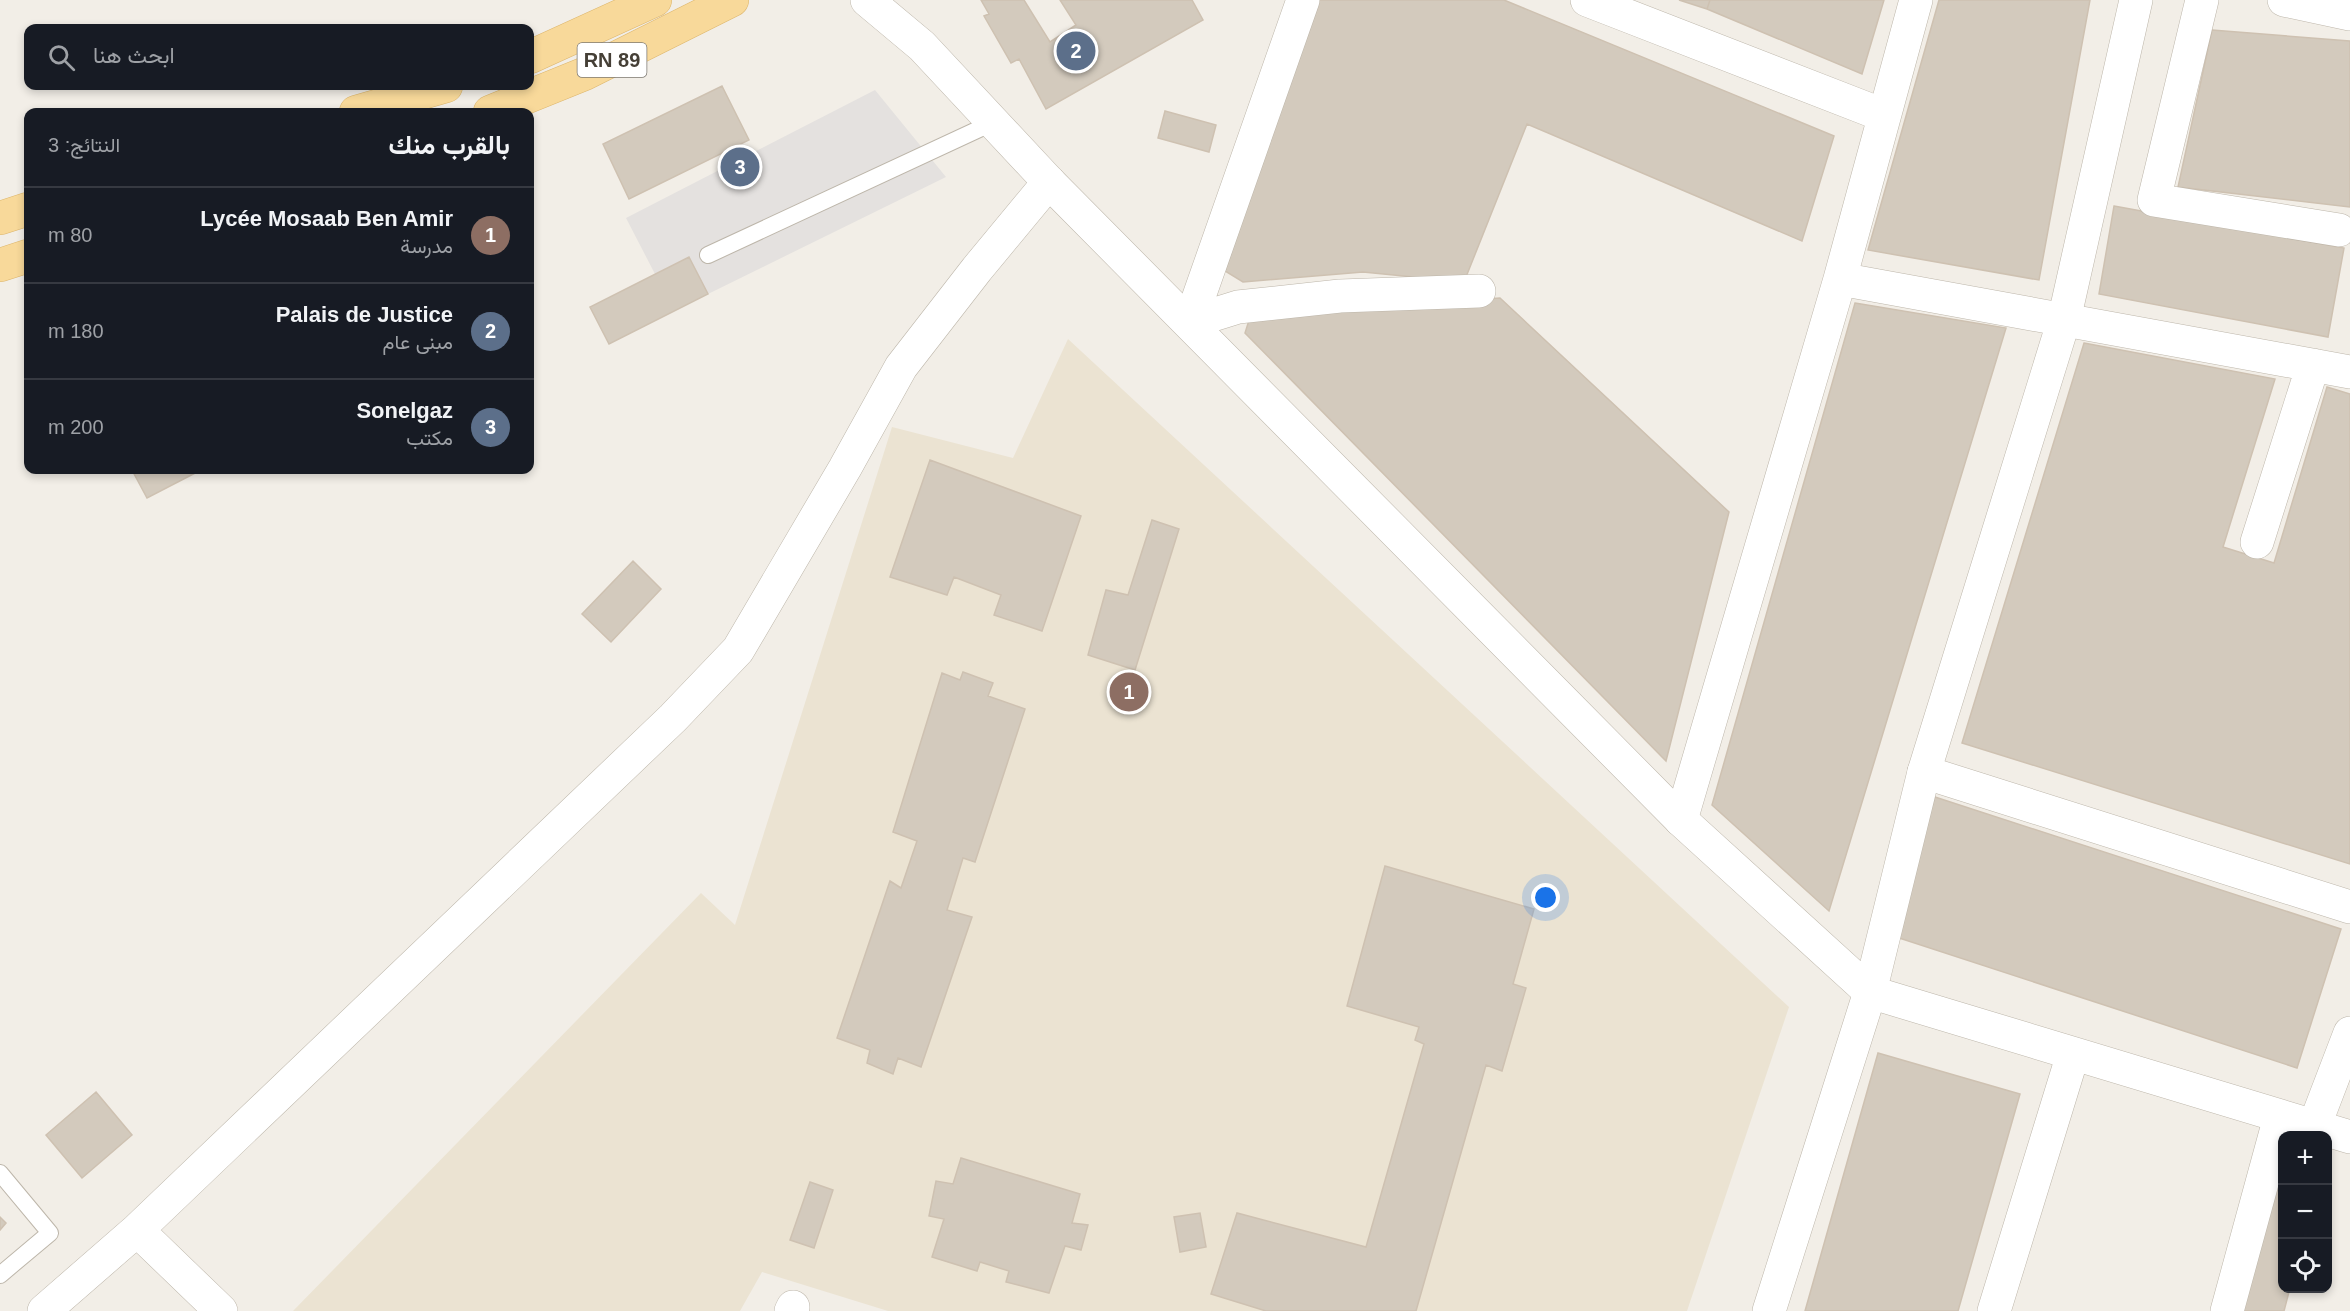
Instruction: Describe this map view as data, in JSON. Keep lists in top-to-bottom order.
{
  "streets": {
    "main road": ["RN 89"]
  },
  "page": {
    "search": "ابحث هنا",
    "pins": ["2", "3", "1"],
    "heading": ["بالقرب منك", "النتائج: 3"],
    "list": [
      {
        "mark": "1",
        "name": "Lycée Mosaab Ben Amir",
        "note": "مدرسة",
        "value": "80 m"
      },
      {
        "mark": "2",
        "name": "Palais de Justice",
        "note": "مبنى عام",
        "value": "180 m"
      },
      {
        "mark": "3",
        "name": "Sonelgaz",
        "note": "مكتب",
        "value": "200 m"
      }
    ],
    "map_buttons": ["+", "−"]
  }
}
